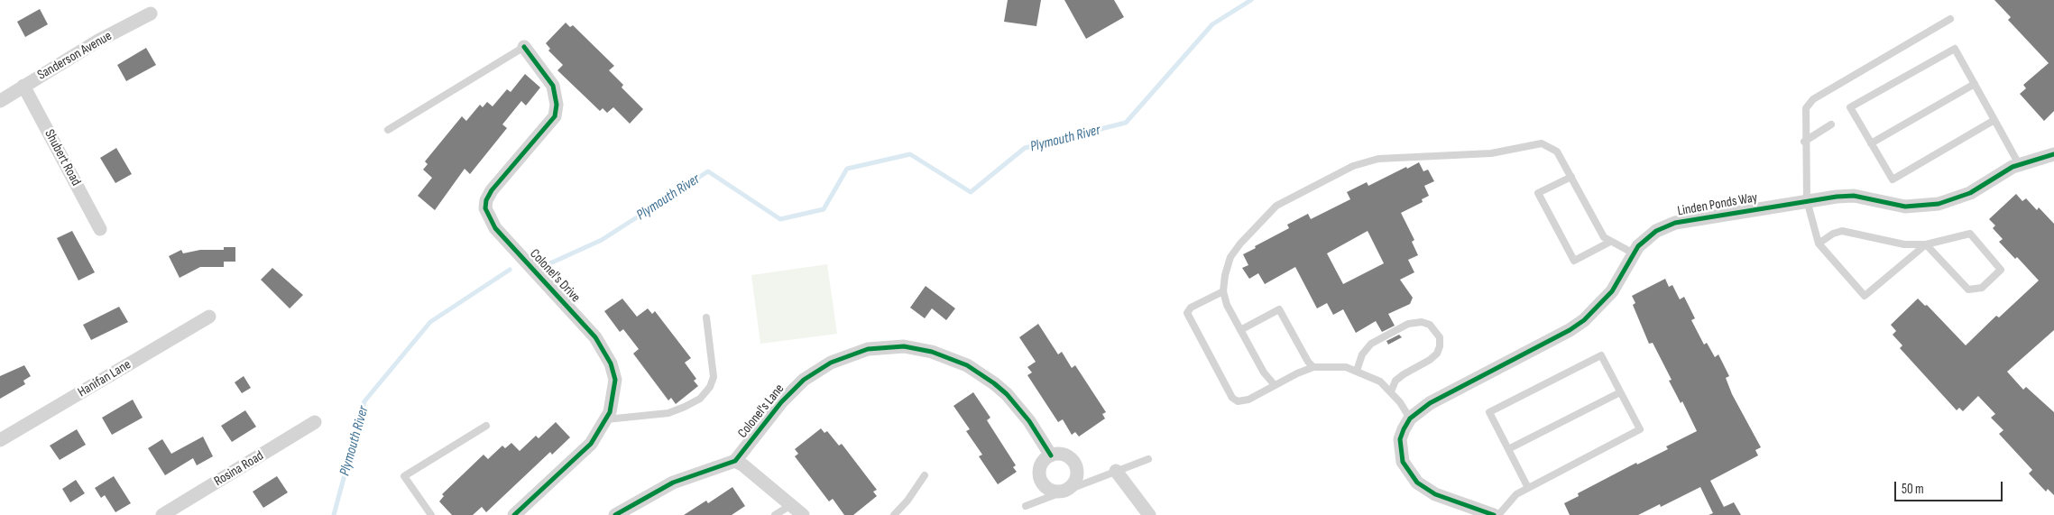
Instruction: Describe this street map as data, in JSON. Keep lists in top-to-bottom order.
{
  "streets": {
    "street": [
      "Sanderson Avenue",
      "Shubert Road",
      "Linden Ponds Way",
      "Colonel's Drive",
      "Hanifan Lane",
      "Colonel's Lane",
      "Rosina Road"
    ]
  },
  "crossings": [
    ["Sanderson Avenue", "Shubert Road"]
  ],
  "water": ["Plymouth River"],
  "scale_bar": "50 m"
}
